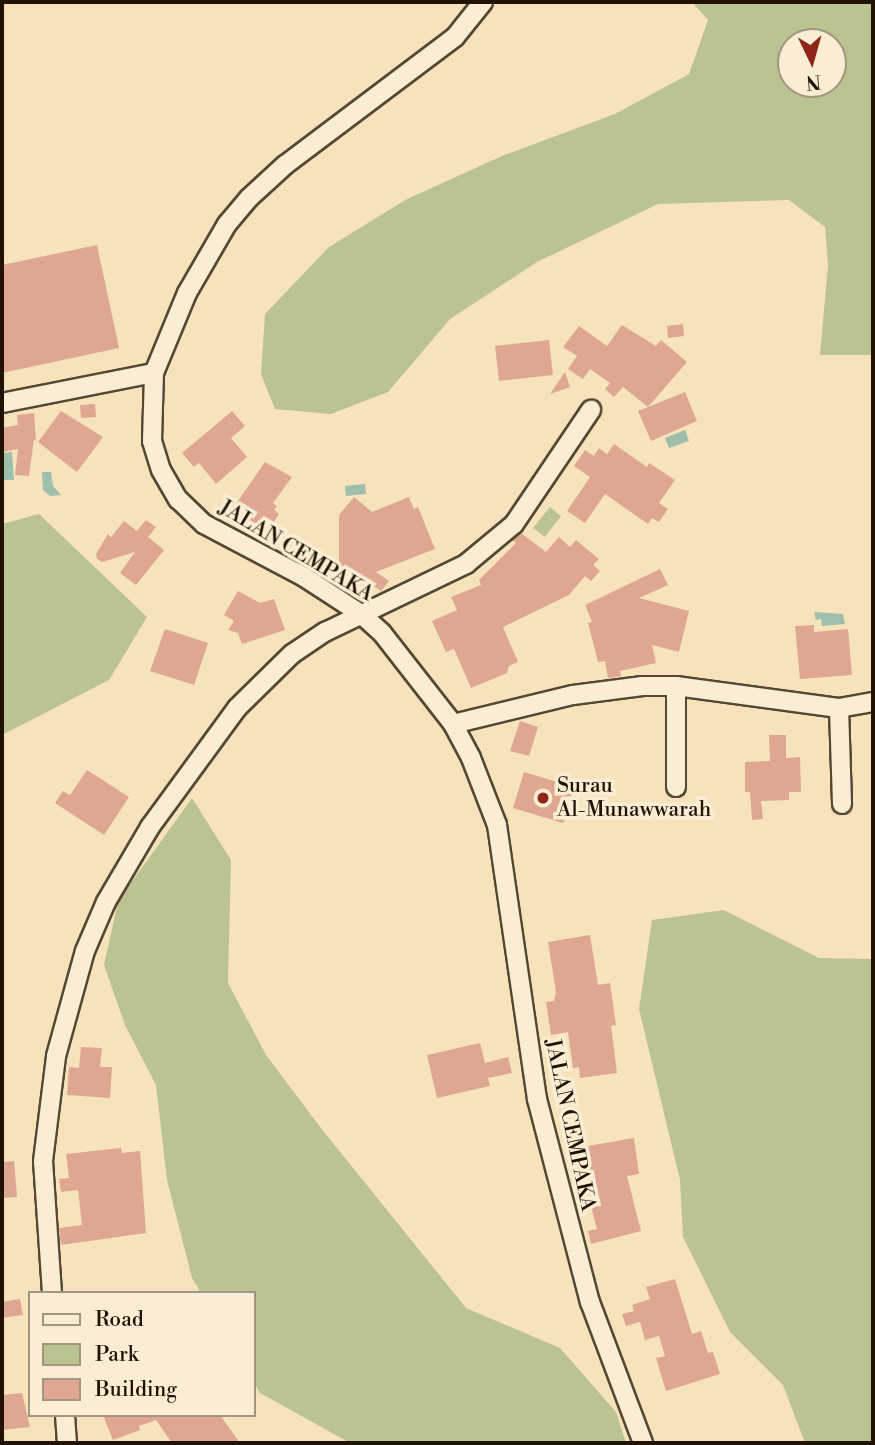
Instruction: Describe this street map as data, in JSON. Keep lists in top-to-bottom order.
{
  "streets": {
    "street": ["JALAN CEMPAKA"]
  },
  "places": ["Surau Al-Munawwarah"],
  "legend": ["Road", "Park", "Building"],
  "north": "bottom"
}
